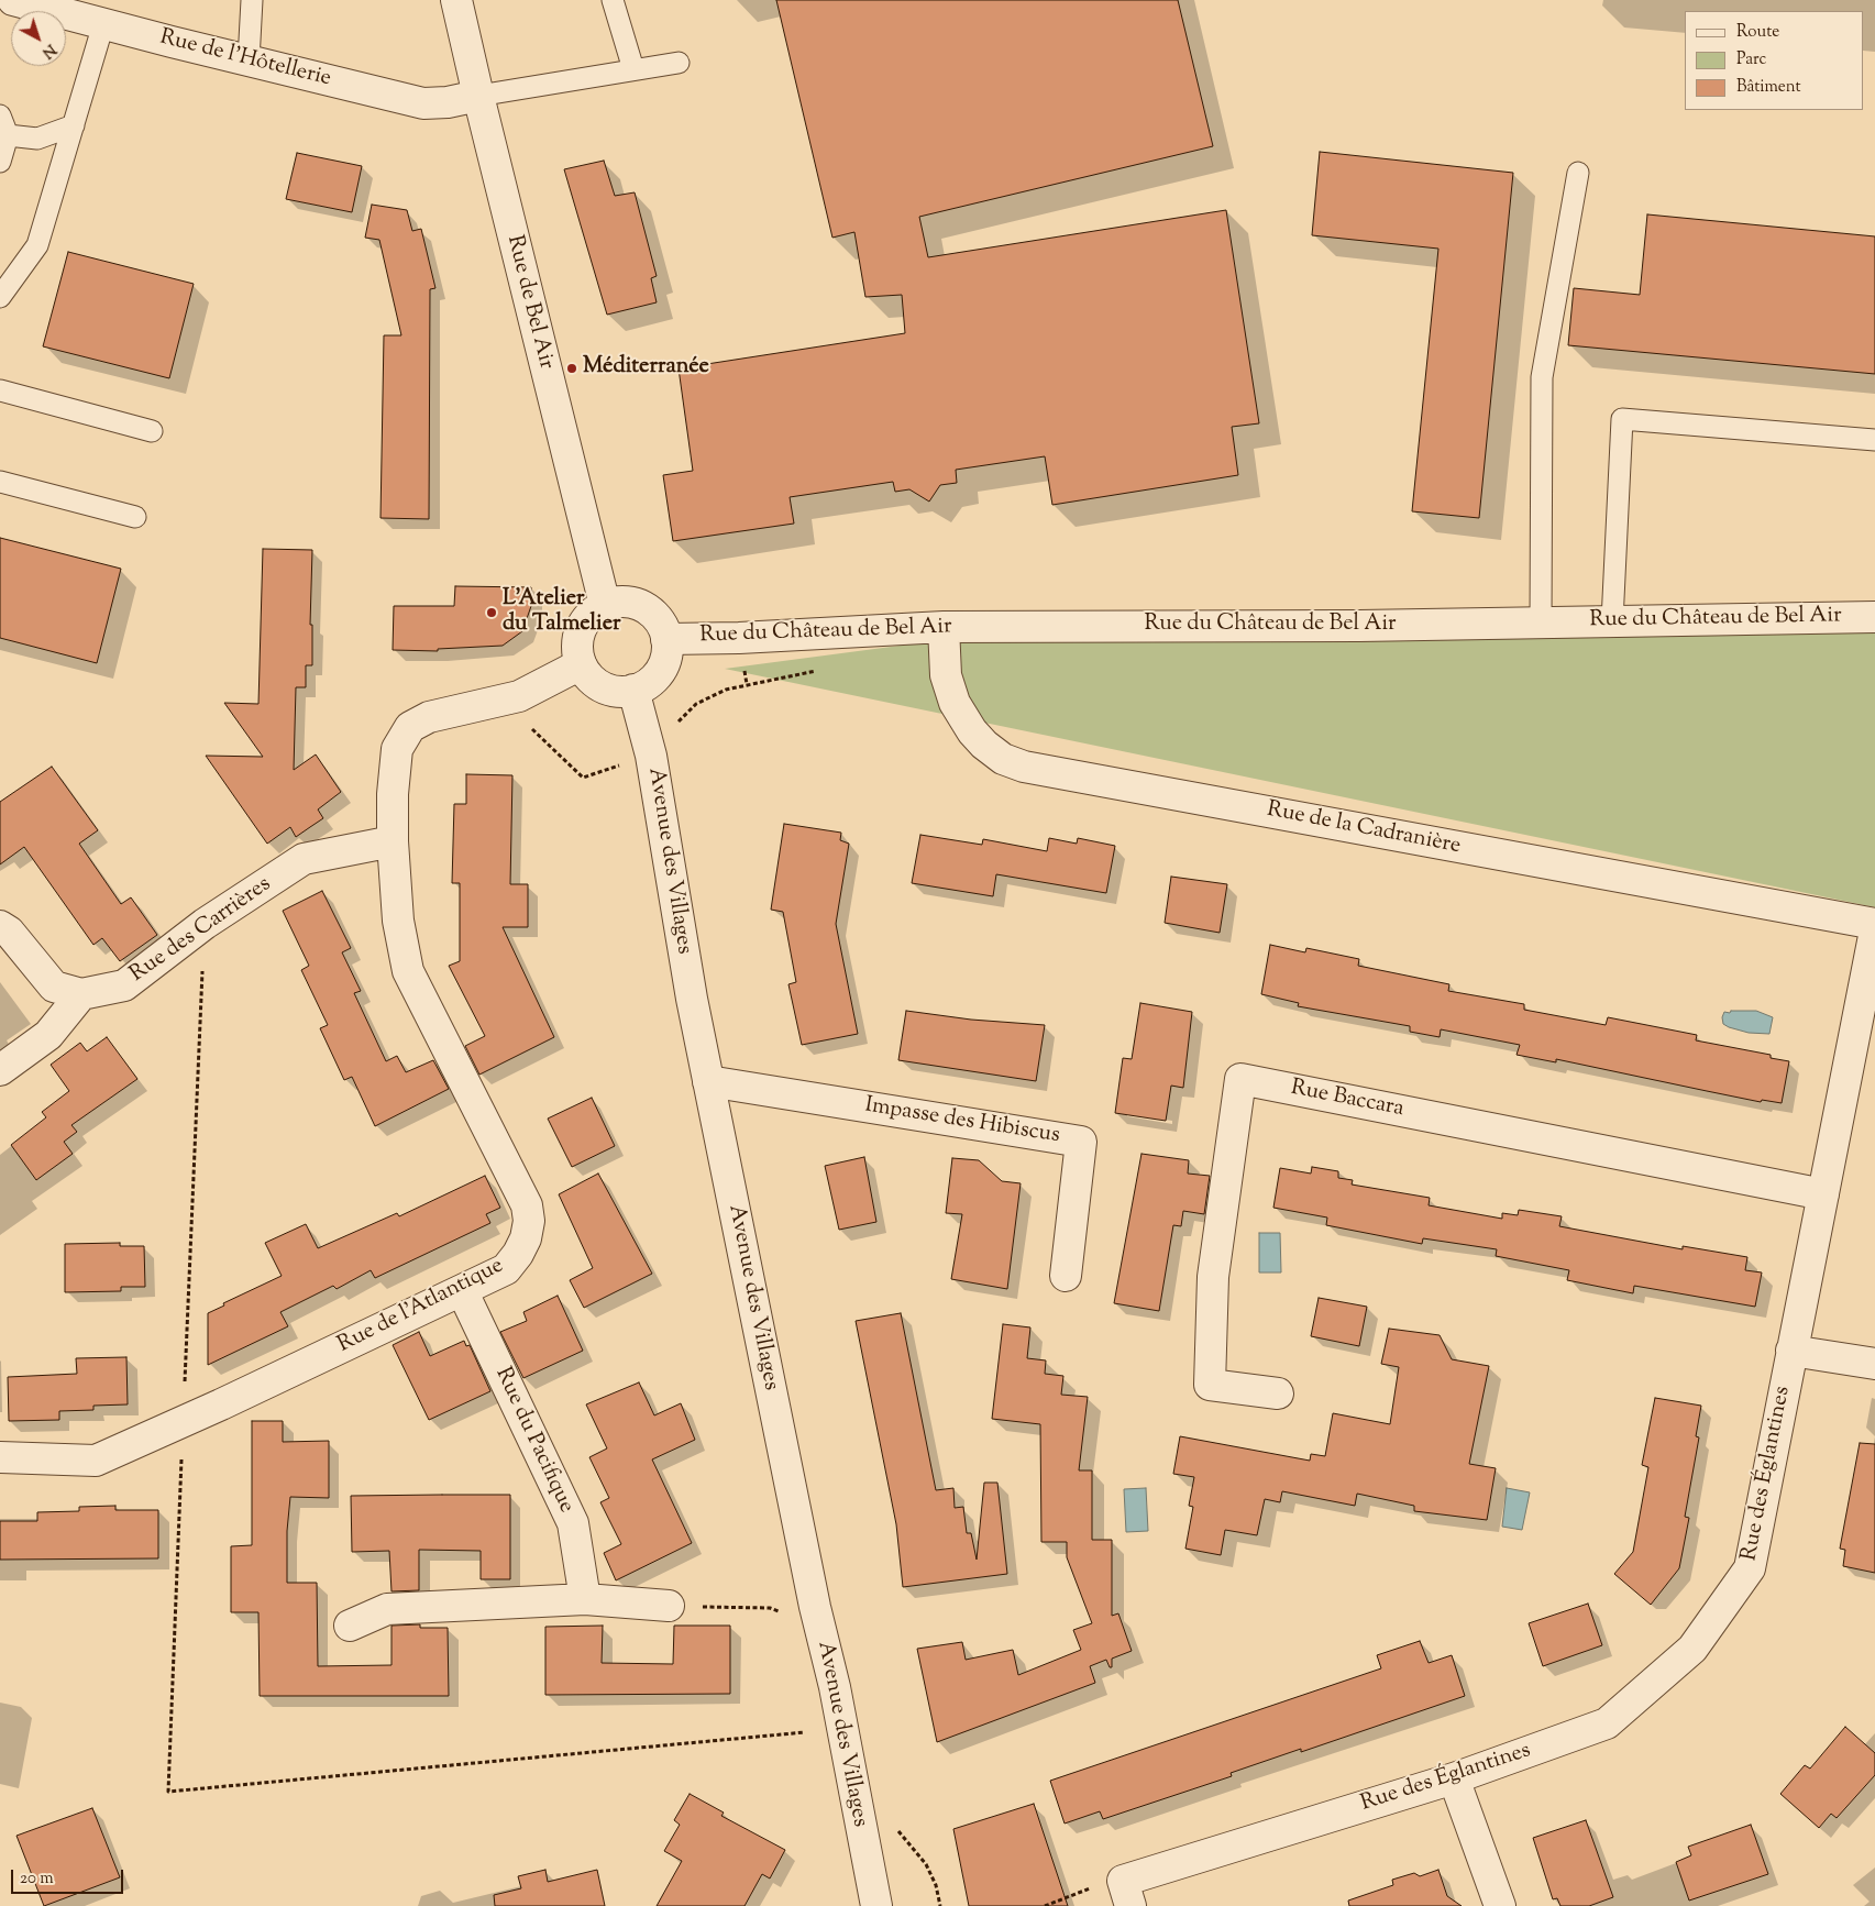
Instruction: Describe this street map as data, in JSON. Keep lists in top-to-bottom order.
{
  "streets": {
    "street": [
      "Rue de l'Hôtellerie",
      "Rue de Bel Air",
      "Rue du Château de Bel Air",
      "Rue de la Cadranière",
      "Avenue des Villages",
      "Rue des Carrières",
      "Rue Baccara",
      "Impasse des Hibiscus",
      "Rue de l'Atlantique",
      "Rue du Pacifique",
      "Rue des Églantines"
    ]
  },
  "crossings": [
    ["Rue de l'Hôtellerie", "Rue de Bel Air"],
    ["Rue de Bel Air", "Rue du Château de Bel Air"],
    ["Rue de Bel Air", "Avenue des Villages"],
    ["Rue de Bel Air", "Rue de l'Atlantique"],
    ["Rue du Château de Bel Air", "Rue de la Cadranière"],
    ["Rue du Château de Bel Air", "Avenue des Villages"],
    ["Rue du Château de Bel Air", "Rue de l'Atlantique"],
    ["Avenue des Villages", "Impasse des Hibiscus"],
    ["Avenue des Villages", "Rue de l'Atlantique"],
    ["Rue des Carrières", "Rue de l'Atlantique"],
    ["Rue Baccara", "Rue des Églantines"],
    ["Rue de l'Atlantique", "Rue du Pacifique"]
  ],
  "places": ["Méditerranée", "L'Atelier du Talmelier"],
  "legend": ["Route", "Parc", "Bâtiment"],
  "scale_bar": "20 m",
  "north": "bottom right"
}
